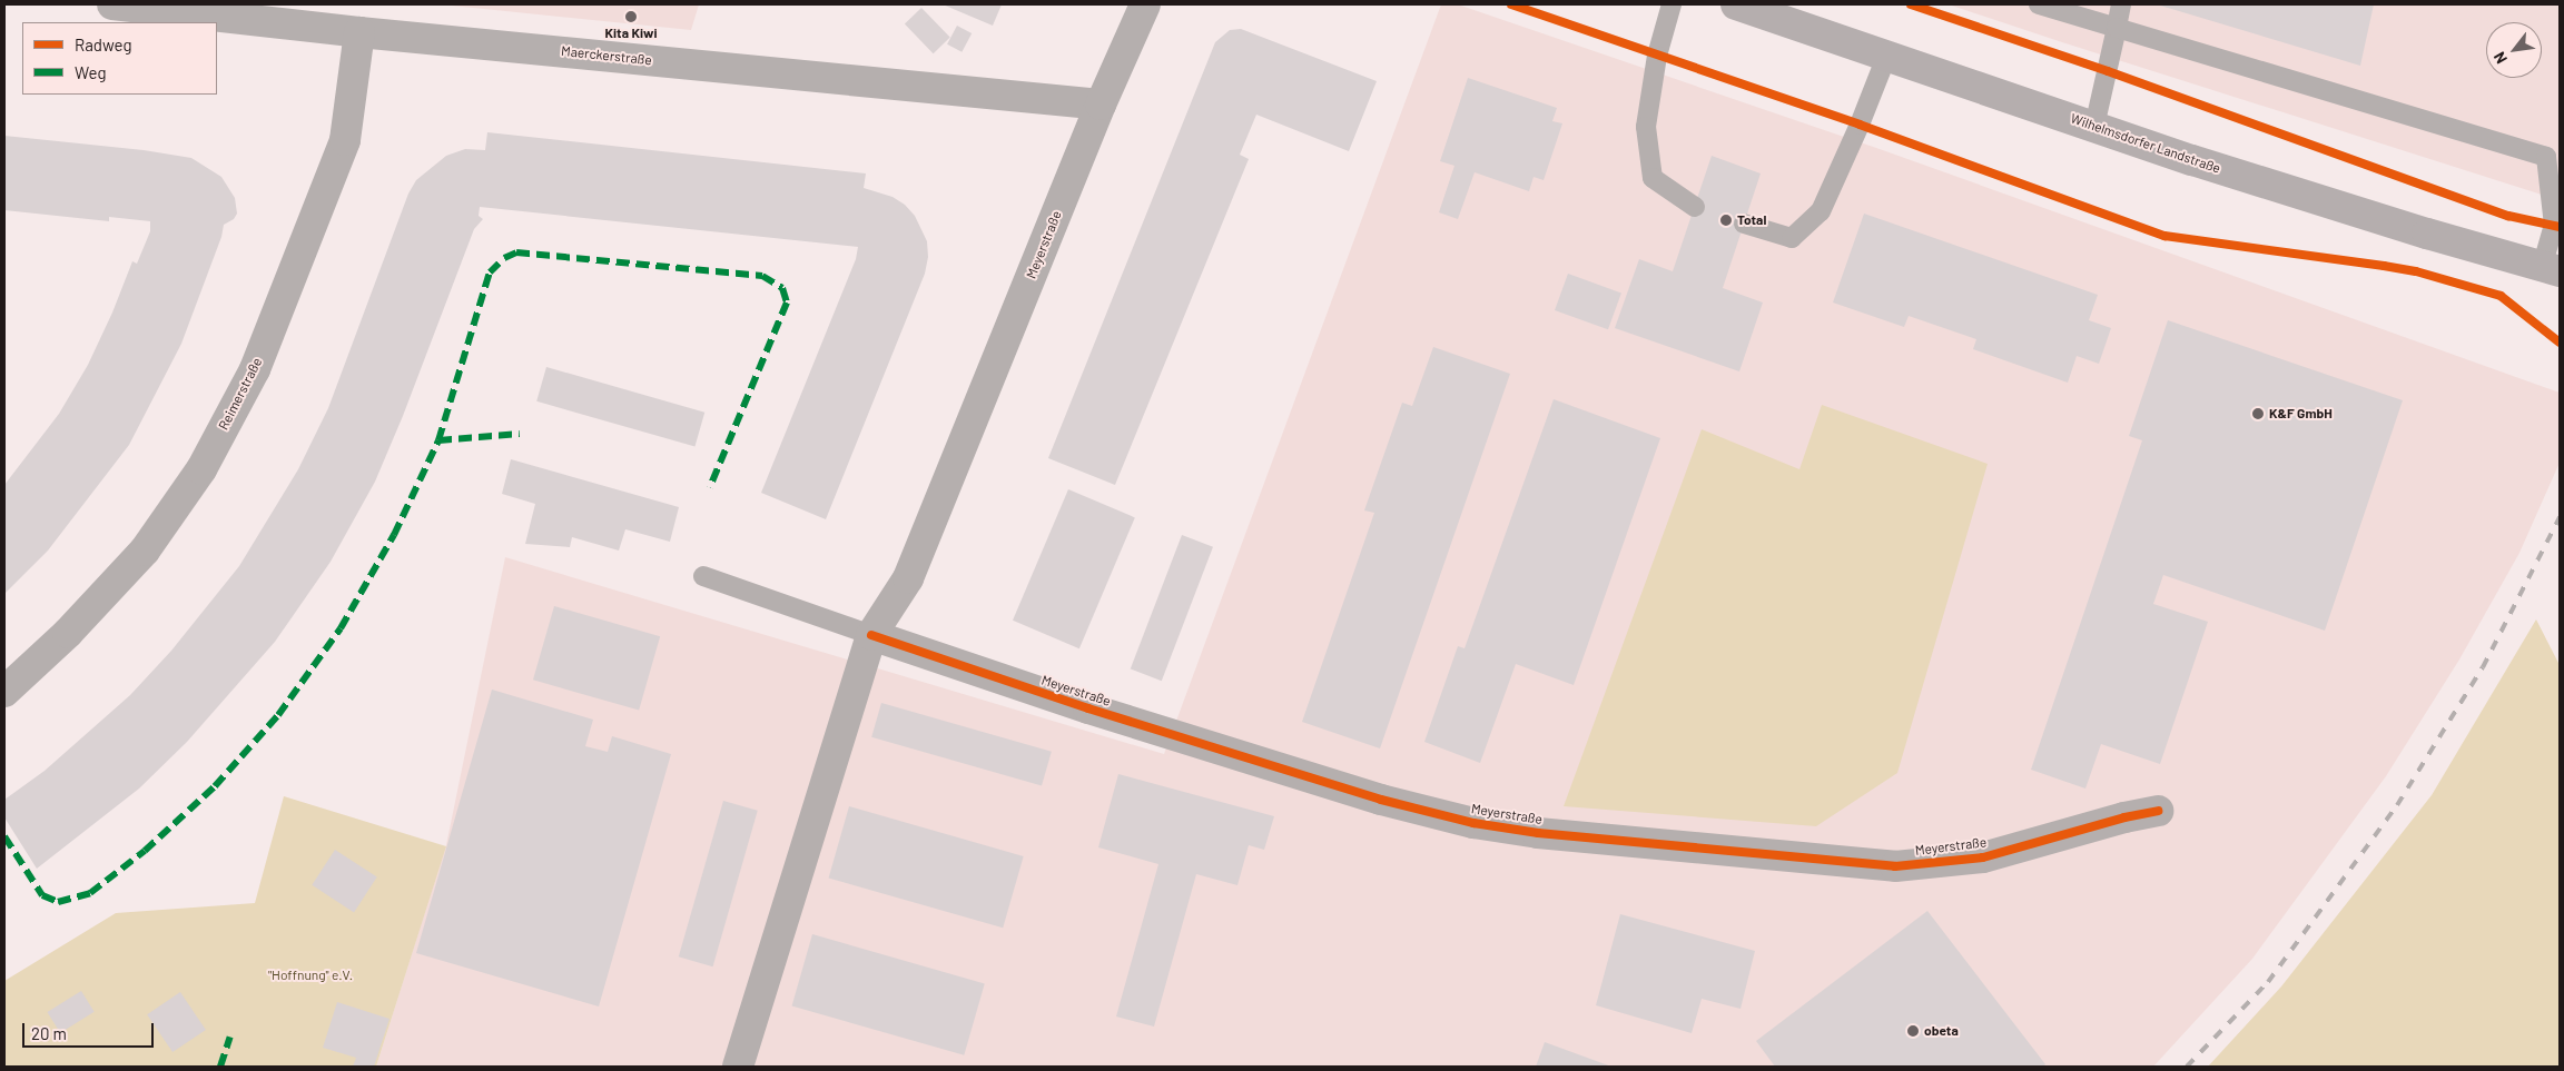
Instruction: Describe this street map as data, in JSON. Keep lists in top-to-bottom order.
{
  "streets": {
    "main road": ["Wilhelmsdorfer Landstraße"],
    "street": ["Maerckerstraße", "Meyerstraße", "Reimerstraße"]
  },
  "crossings": [
    ["Maerckerstraße", "Meyerstraße"],
    ["Maerckerstraße", "Reimerstraße"]
  ],
  "parks": ["\"Hoffnung\" e.V."],
  "places": [
    "Kita Kiwi",
    "Total",
    "K&F GmbH",
    "obeta"
  ],
  "legend": ["Radweg", "Weg"],
  "scale_bar": "20 m",
  "north": "bottom left"
}
